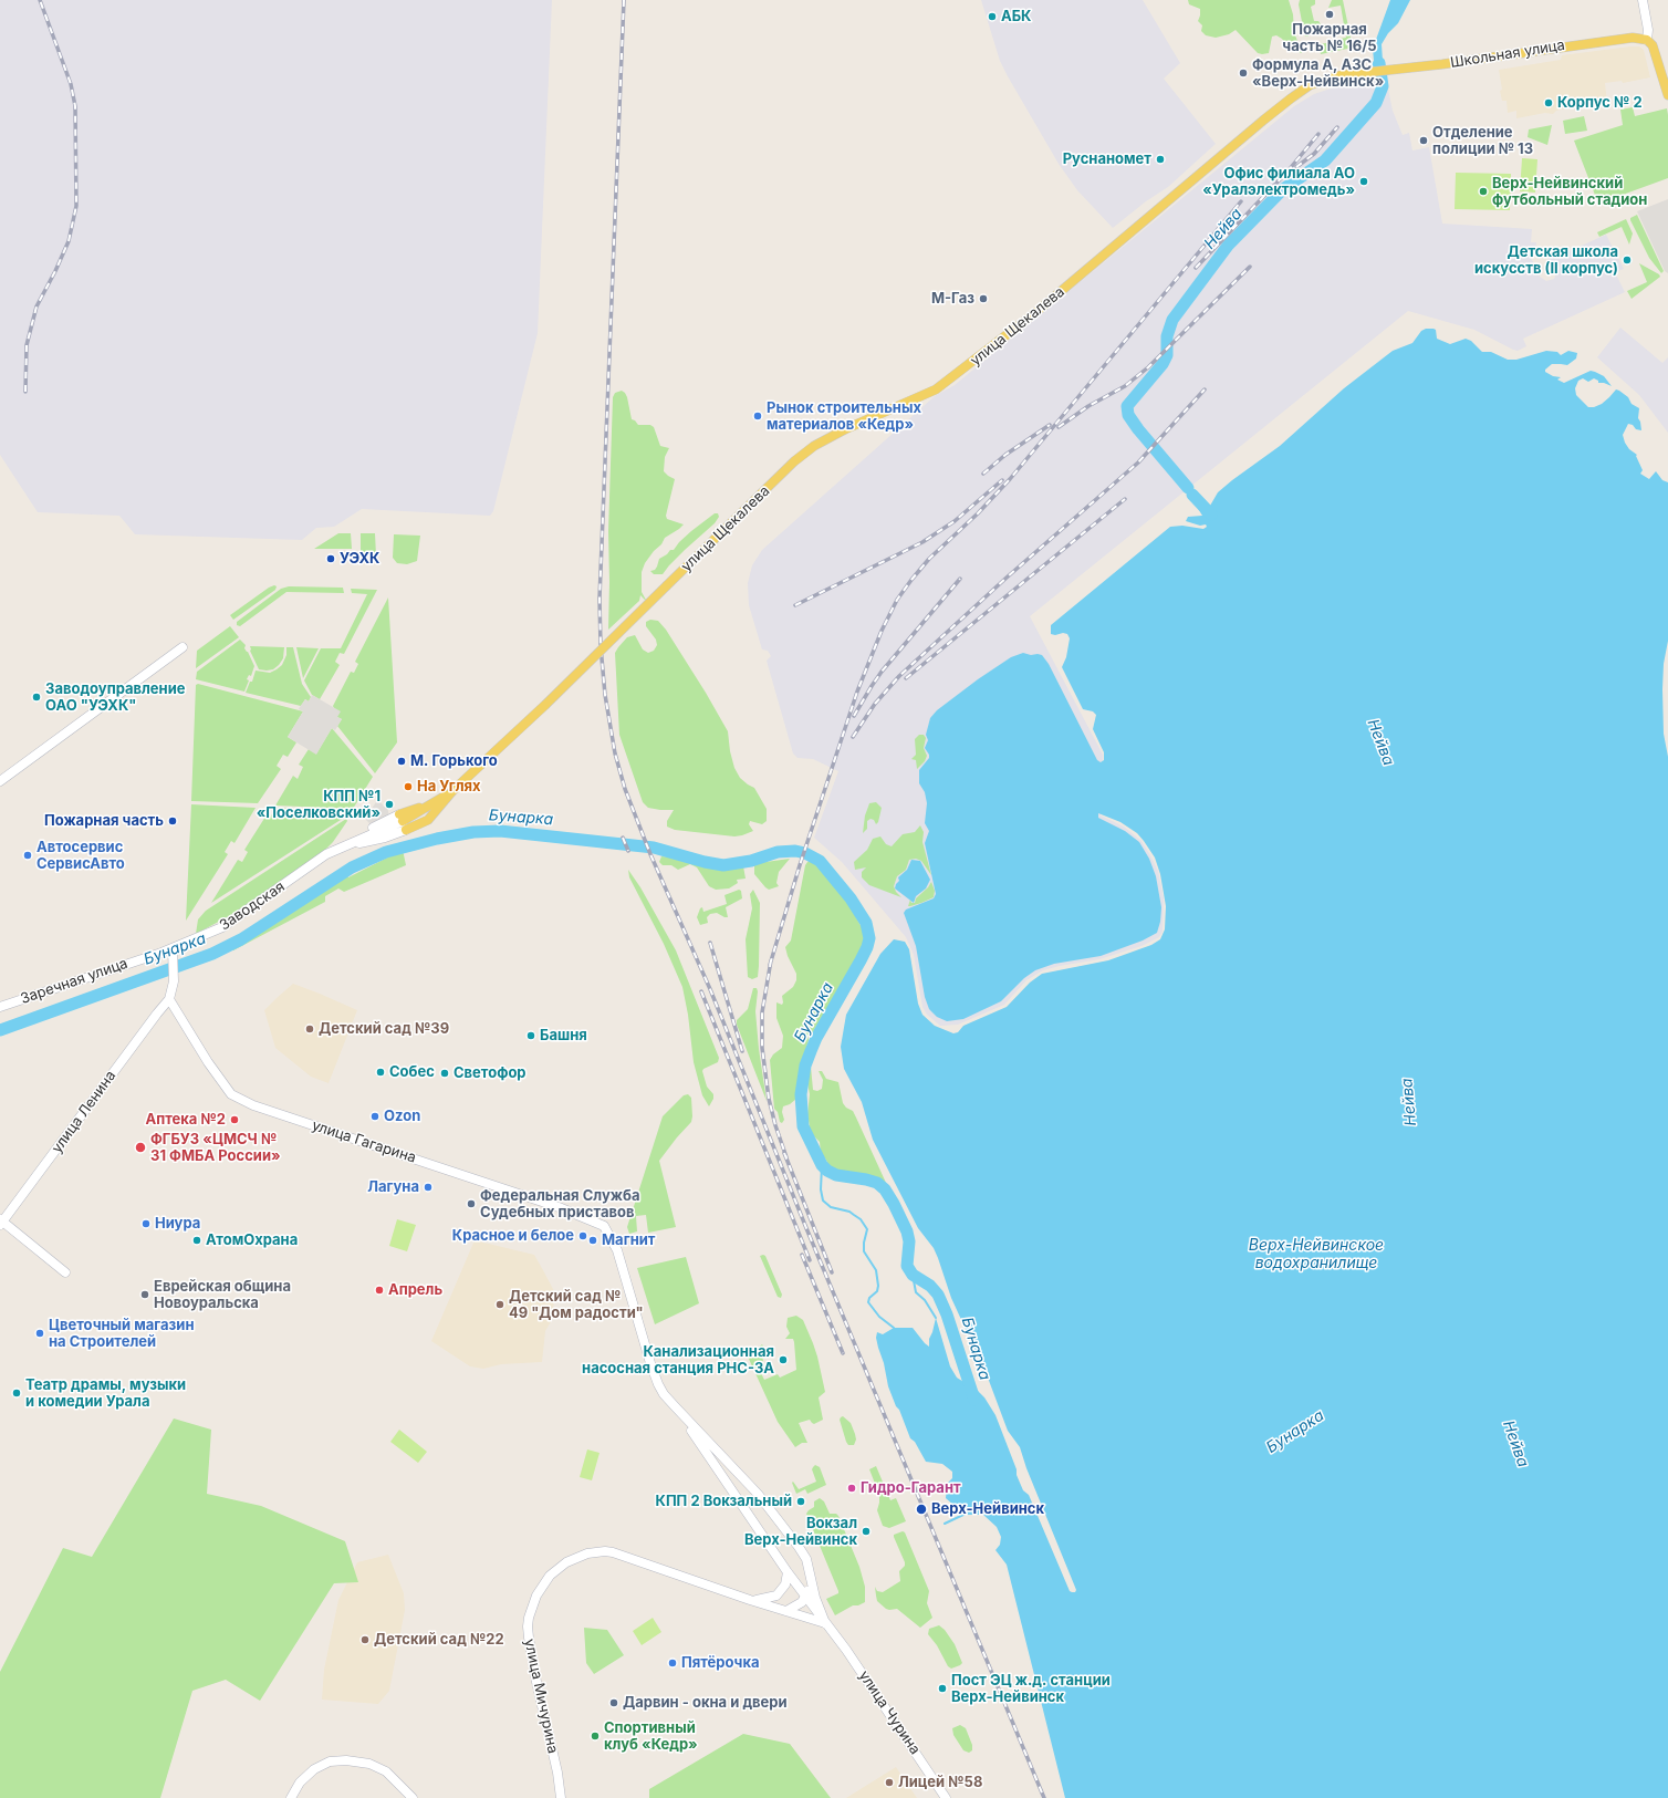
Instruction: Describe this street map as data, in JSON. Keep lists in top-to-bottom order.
{
  "streets": {
    "main road": ["Школьная улица", "улица Щекалева"],
    "street": [
      "Заводская",
      "Заречная улица",
      "улица Ленина",
      "улица Гагарина",
      "улица Мичурина",
      "улица Чурина"
    ]
  },
  "crossings": [
    ["Школьная улица", "улица Щекалева"],
    ["Заводская", "Заречная улица"],
    ["улица Ленина", "улица Гагарина"],
    ["улица Гагарина", "улица Чурина"],
    ["улица Мичурина", "улица Чурина"]
  ],
  "water": ["Нейва", "Бунарка", "Верх-Нейвинское водохранилище"],
  "places": [
    "Пожарная часть № 16/5",
    "АБК",
    "Формула А, АЗС «Верх-Нейвинск»",
    "Корпус № 2",
    "Отделение полиции № 13",
    "Руснаномет",
    "Офис филиала АО «Уралэлектромедь»",
    "Верх-Нейвинский футбольный стадион",
    "Детская школа искусств (II корпус)",
    "М-Газ",
    "Рынок строительных материалов «Кедр»",
    "УЭХК",
    "Заводоуправление ОАО \"УЭХК\"",
    "М. Горького",
    "На Углях",
    "КПП №1 «Поселковский»",
    "Пожарная часть",
    "Автосервис СервисАвто",
    "Детский сад №39",
    "Башня",
    "Собес",
    "Светофор",
    "Ozon",
    "Аптека №2",
    "ФГБУЗ «ЦМСЧ № 31 ФМБА России»",
    "Лагуна",
    "Федеральная Служба Судебных приставов",
    "Ниура",
    "Красное и белое",
    "АтомОхрана",
    "Магнит",
    "Апрель",
    "Еврейская община Новоуральска",
    "Детский сад № 49 \"Дом радости\"",
    "Цветочный магазин на Строителей",
    "Канализационная насосная станция РНС-3А",
    "Театр драмы, музыки и комедии Урала",
    "Гидро-Гарант",
    "КПП 2 Вокзальный",
    "Верх-Нейвинск",
    "Вокзал Верх-Нейвинск",
    "Детский сад №22",
    "Пятёрочка",
    "Пост ЭЦ ж.д. станции Верх-Нейвинск",
    "Дарвин - окна и двери",
    "Спортивный клуб «Кедр»",
    "Лицей №58"
  ]
}
